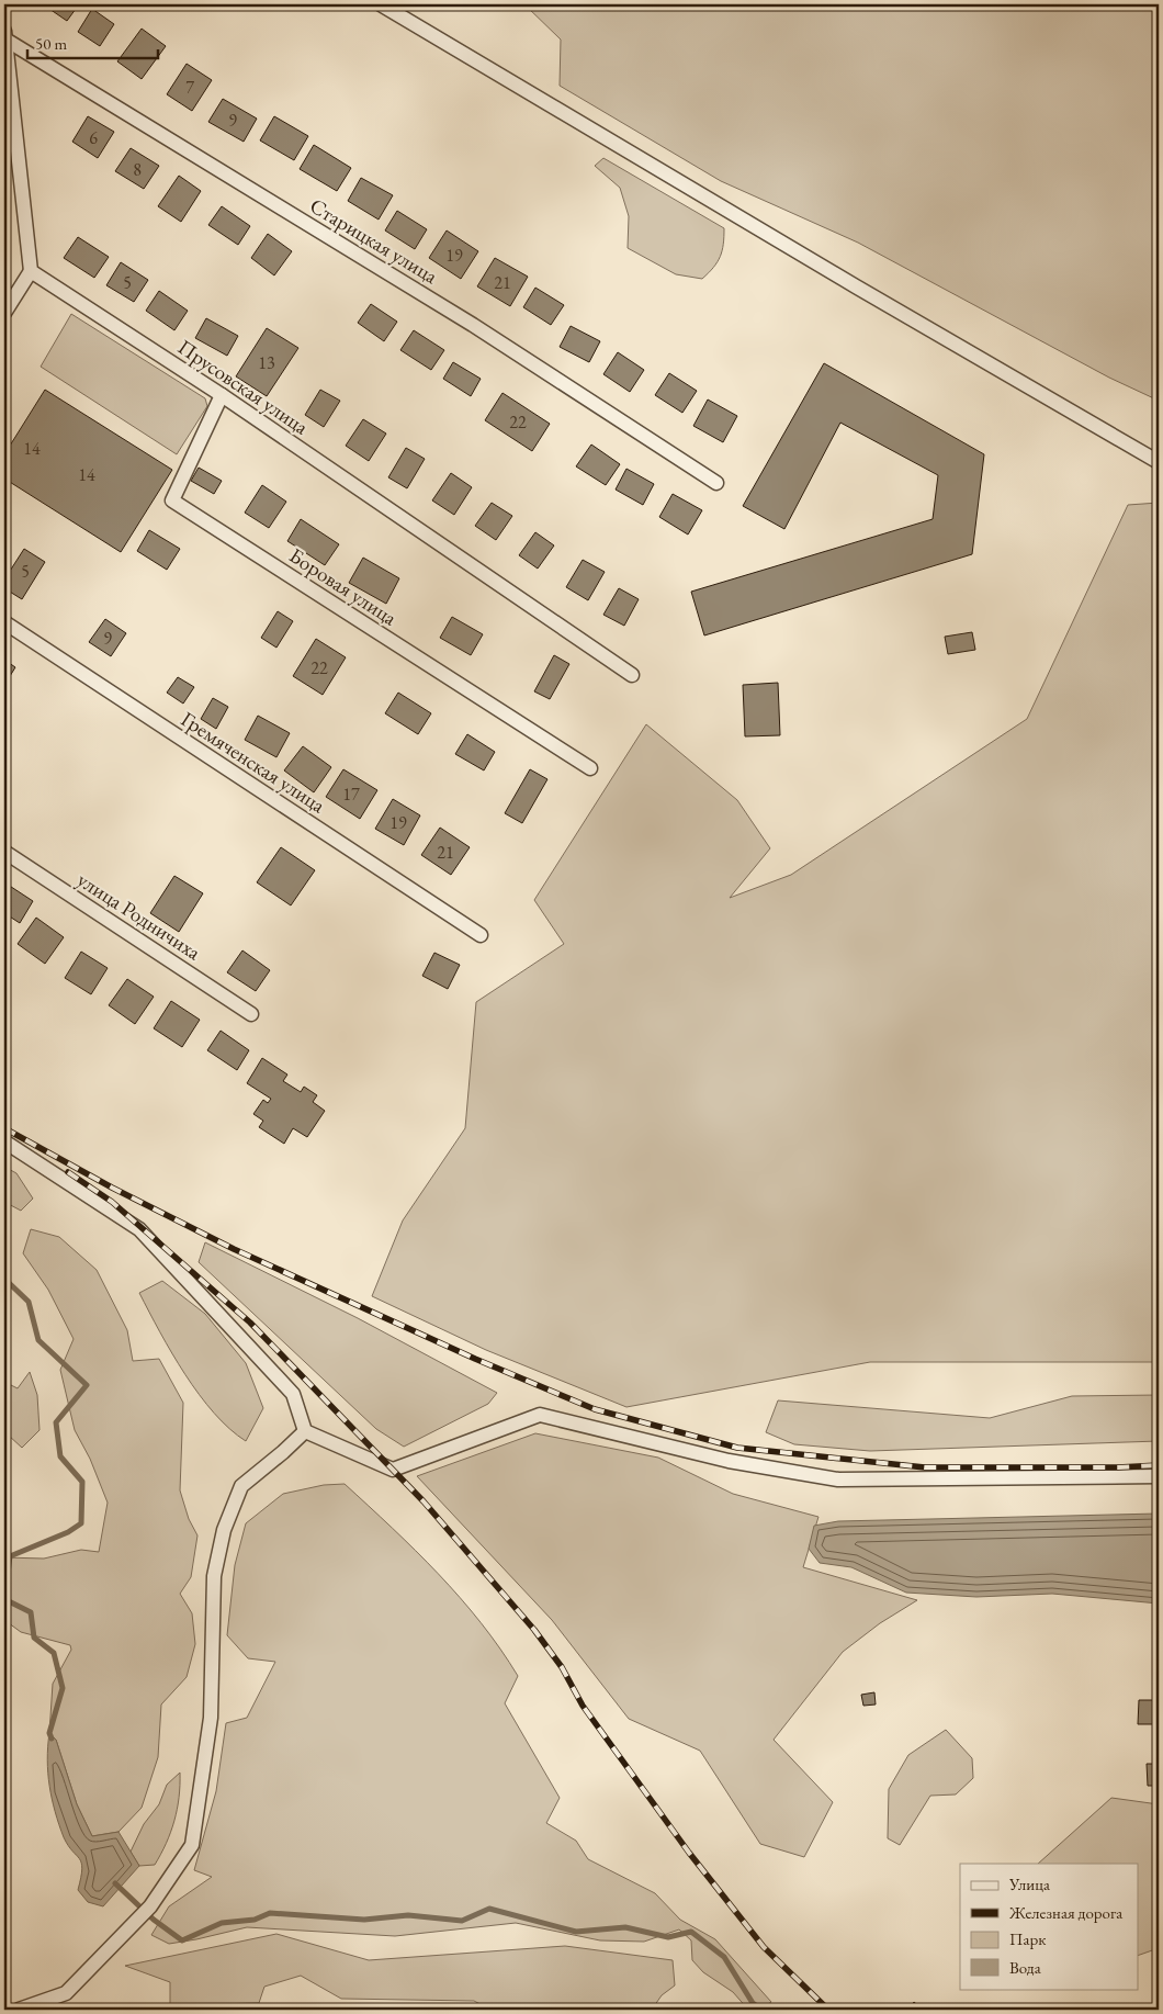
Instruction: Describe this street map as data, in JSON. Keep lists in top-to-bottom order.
{
  "streets": {
    "street": [
      "Старицкая улица",
      "Прусовская улица",
      "Боровая улица",
      "Гремяченская улица",
      "улица Родничиха"
    ]
  },
  "crossings": [
    ["Прусовская улица", "Боровая улица"]
  ],
  "house_numbers": [
    "7",
    "9",
    "6",
    "8",
    "19",
    "5",
    "21",
    "13",
    "22",
    "14",
    "14",
    "5",
    "9",
    "22",
    "17",
    "19",
    "21"
  ],
  "legend": [
    "Улица",
    "Железная дорога",
    "Парк",
    "Вода"
  ],
  "scale_bar": "50 m"
}
